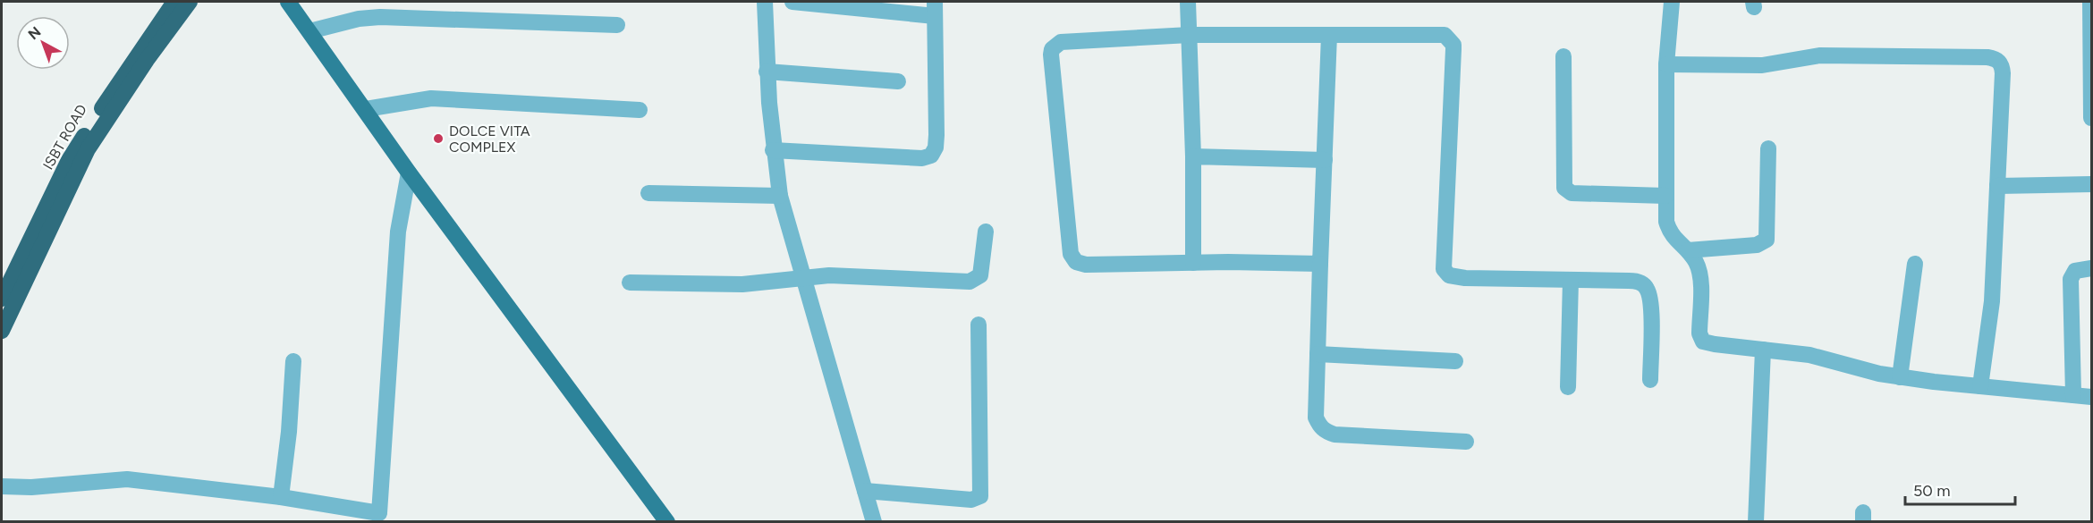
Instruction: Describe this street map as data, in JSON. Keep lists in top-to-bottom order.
{
  "streets": {
    "highway": ["ISBT ROAD"]
  },
  "places": ["DOLCE VITA COMPLEX"],
  "scale_bar": "50 m",
  "north": "top left"
}
